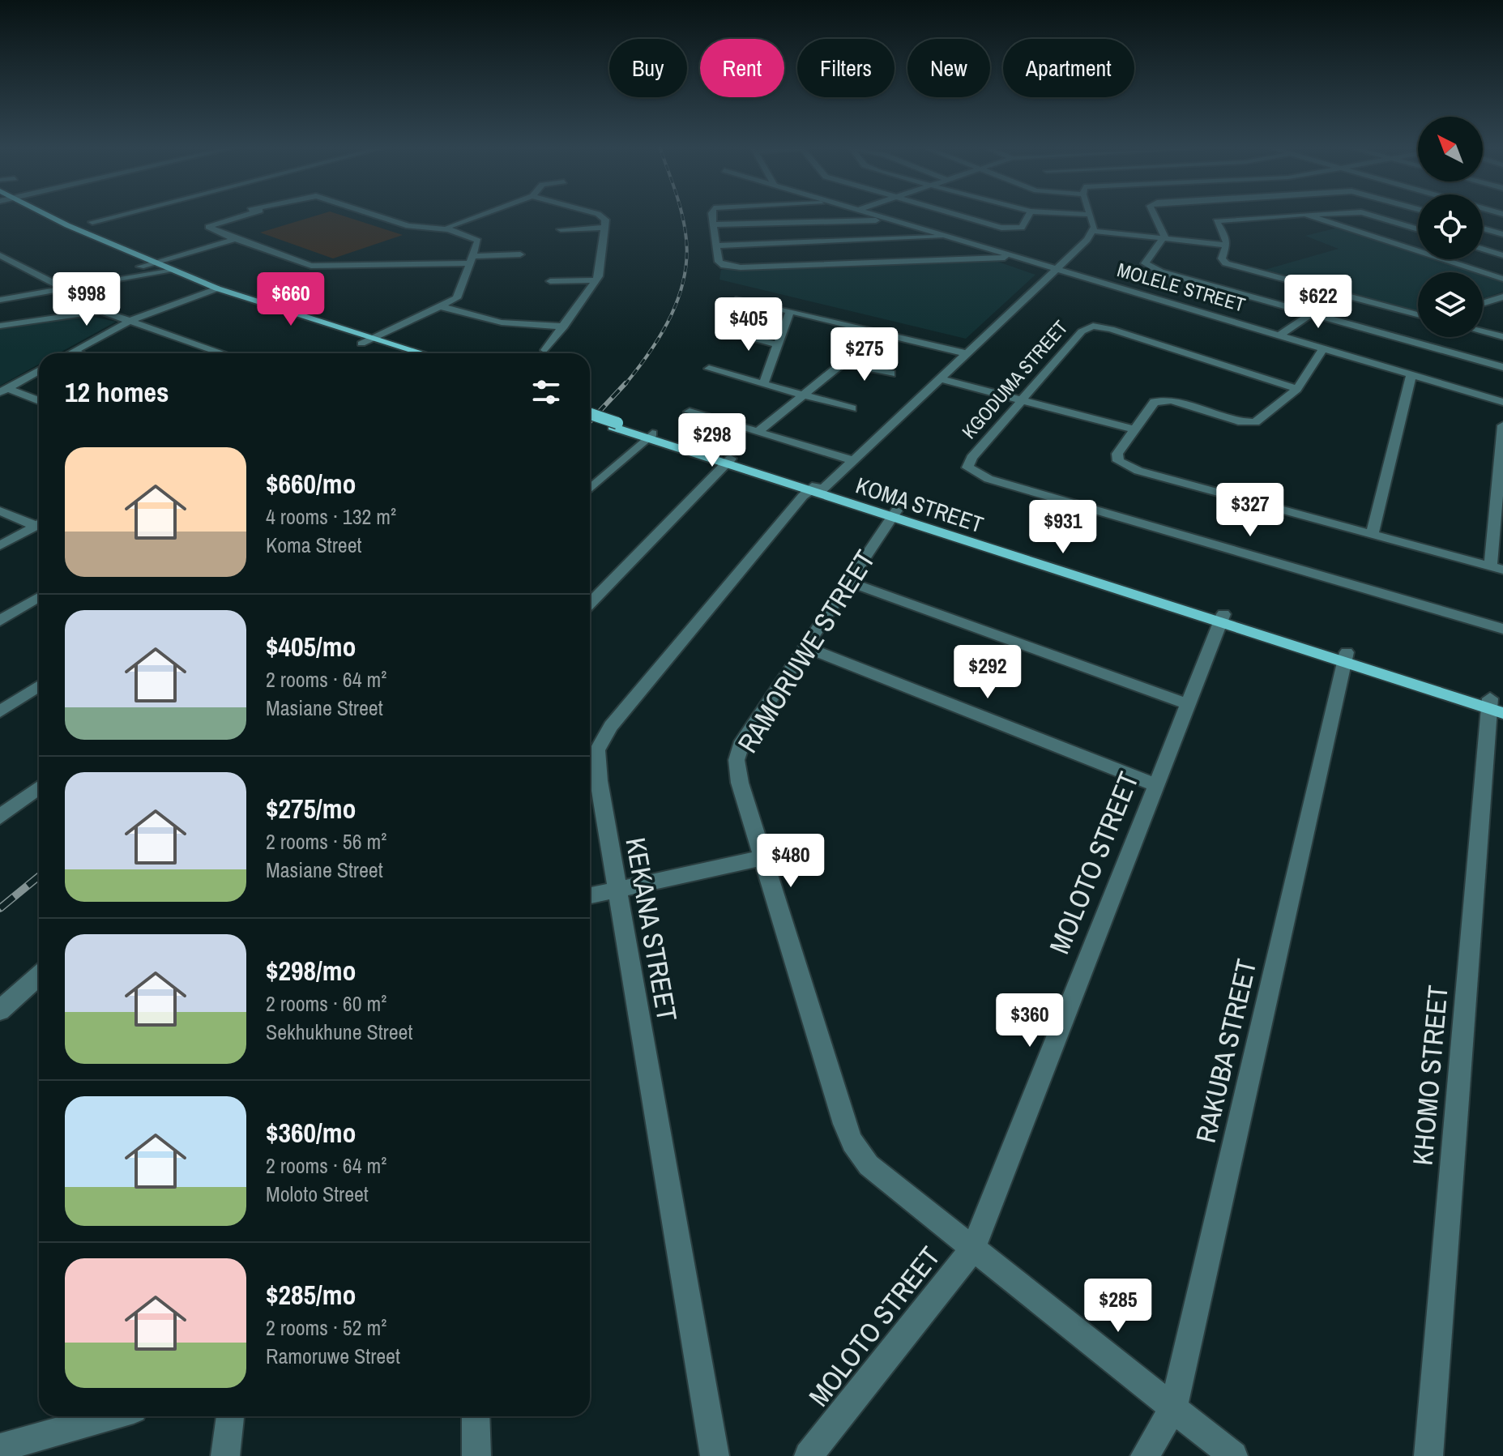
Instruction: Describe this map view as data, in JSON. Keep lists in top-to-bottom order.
{
  "streets": {
    "main road": ["KOMA STREET"],
    "street": [
      "MOLELE STREET",
      "KGODUMA STREET",
      "RAMORUWE STREET",
      "MOLOTO STREET",
      "KEKANA STREET",
      "RAKUBA STREET",
      "KHOMO STREET"
    ]
  },
  "crossings": [
    ["MOLELE STREET", "KEKANA STREET"],
    ["KOMA STREET", "RAMORUWE STREET"],
    ["KOMA STREET", "MOLOTO STREET"],
    ["KOMA STREET", "KEKANA STREET"],
    ["KOMA STREET", "RAKUBA STREET"],
    ["KOMA STREET", "KHOMO STREET"],
    ["RAMORUWE STREET", "MOLOTO STREET"],
    ["RAMORUWE STREET", "RAKUBA STREET"]
  ],
  "north": "top left",
  "page": {
    "chip": [
      "Buy",
      "Rent",
      "Filters",
      "New",
      "Apartment"
    ],
    "price": [
      "$998",
      "$660",
      "$622",
      "$405",
      "$275",
      "$298",
      "$327",
      "$931",
      "$292",
      "$480",
      "$360",
      "$285"
    ],
    "heading": "12 homes",
    "list": [
      {
        "name": "$660/mo",
        "note": "4 rooms · 132 m² · Koma Street"
      },
      {
        "name": "$405/mo",
        "note": "2 rooms · 64 m² · Masiane Street"
      },
      {
        "name": "$275/mo",
        "note": "2 rooms · 56 m² · Masiane Street"
      },
      {
        "name": "$298/mo",
        "note": "2 rooms · 60 m² · Sekhukhune Street"
      },
      {
        "name": "$360/mo",
        "note": "2 rooms · 64 m² · Moloto Street"
      },
      {
        "name": "$285/mo",
        "note": "2 rooms · 52 m² · Ramoruwe Street"
      }
    ]
  }
}
